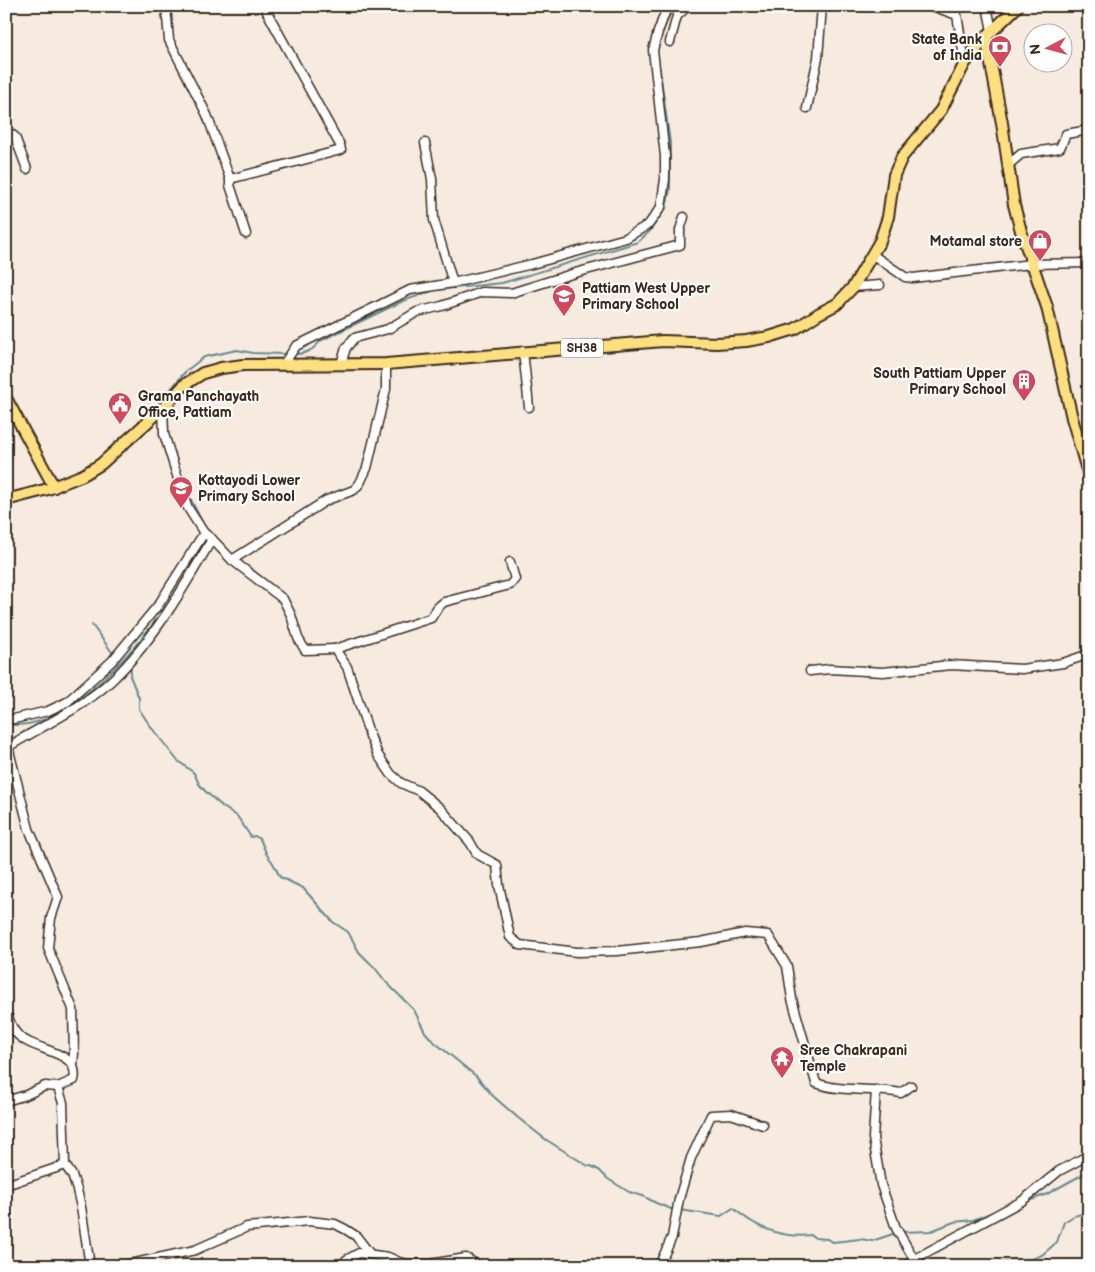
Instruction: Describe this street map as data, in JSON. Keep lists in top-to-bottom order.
{
  "streets": {
    "main road": ["SH38"]
  },
  "places": {
    "bank": ["State Bank of India"],
    "shop": ["Motamal store"],
    "school or university": ["Pattiam West Upper Primary School", "Kottayodi Lower Primary School"],
    "building": ["South Pattiam Upper Primary School"],
    "public building": ["Grama Panchayath Office, Pattiam"],
    "temple": ["Sree Chakrapani Temple"]
  },
  "north": "left"
}
